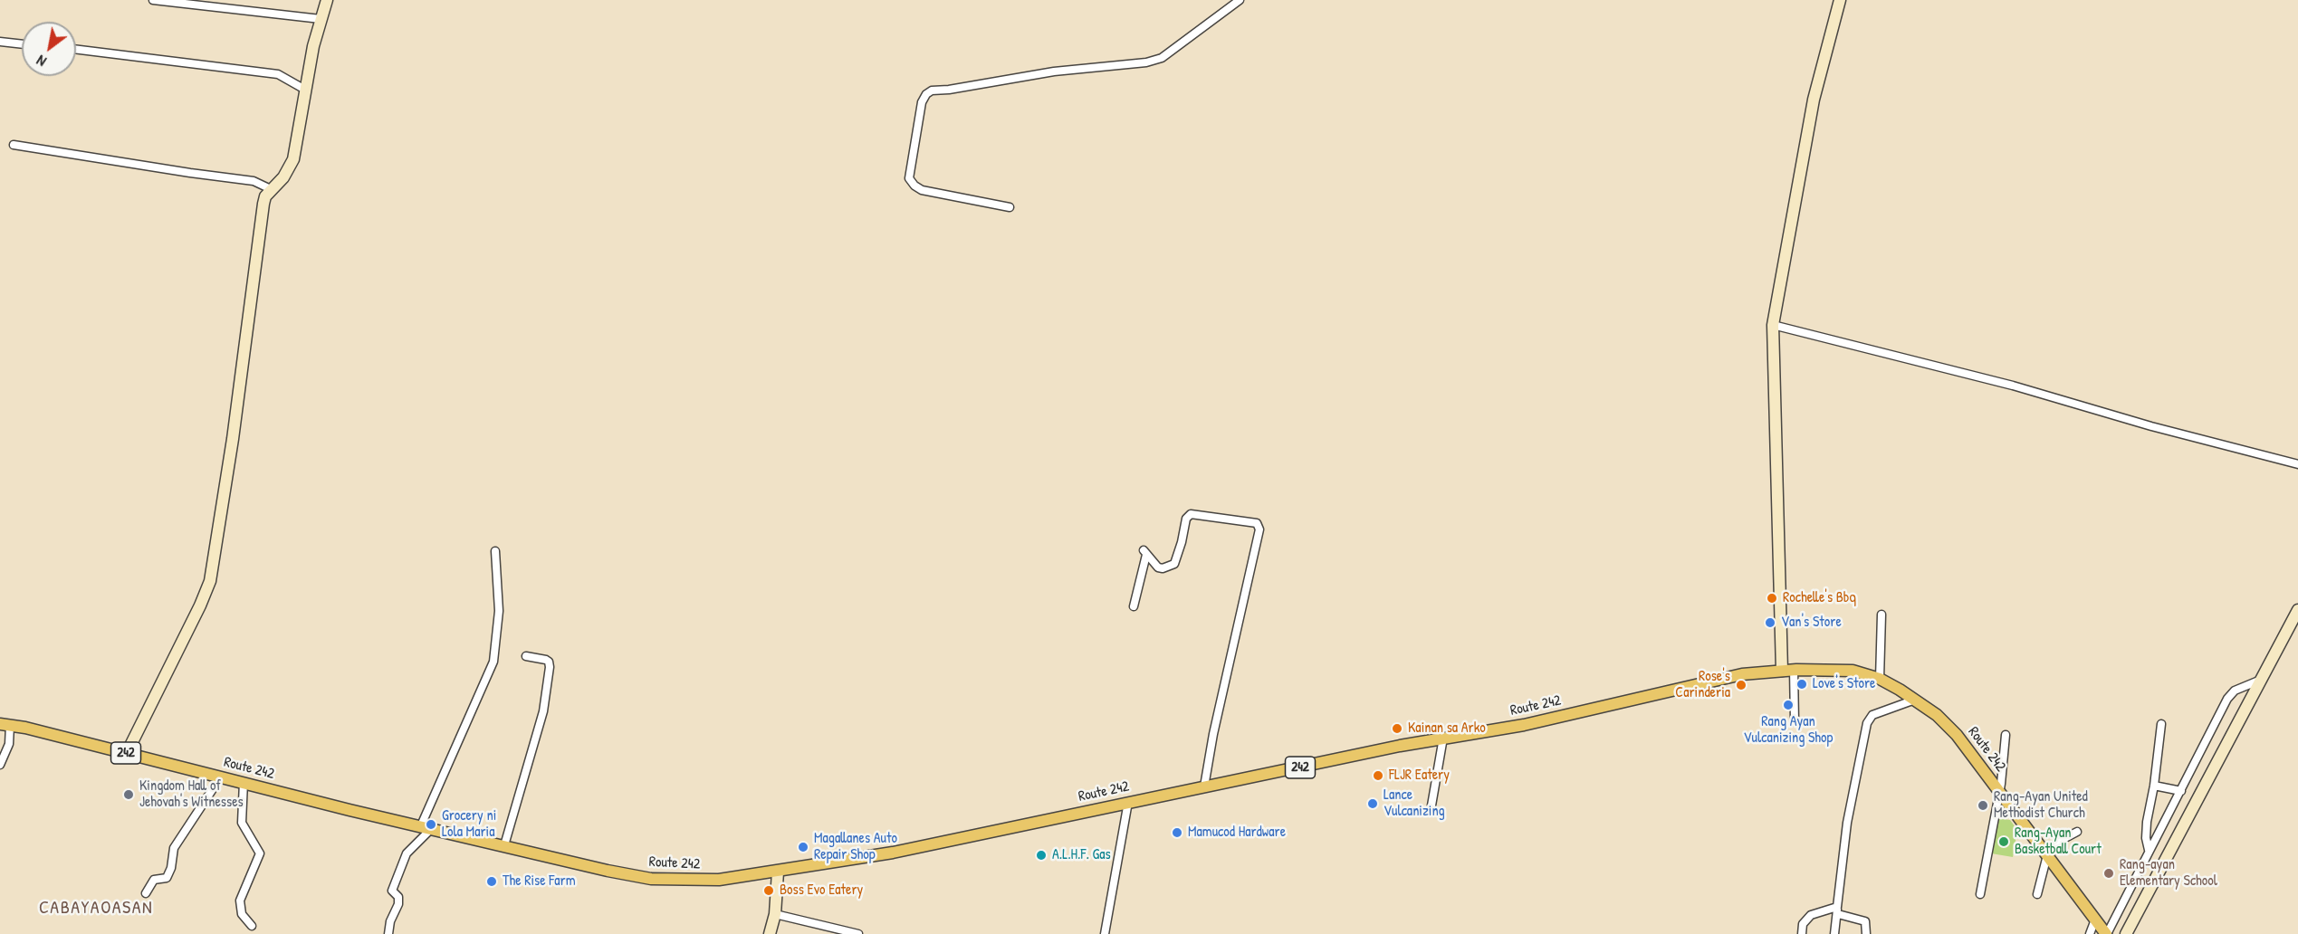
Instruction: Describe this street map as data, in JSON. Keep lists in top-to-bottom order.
{
  "streets": {
    "main road": ["Route 242", "242"]
  },
  "districts": ["CABAYAOASAN"],
  "places": [
    "Rochelle's Bbq",
    "Van's Store",
    "Love's Store",
    "Rose's Carinderia",
    "Rang Ayan Vulcanizing Shop",
    "Kainan sa Arko",
    "FLJR Eatery",
    "Kingdom Hall of Jehovah's Witnesses",
    "Lance Vulcanizing",
    "Rang-Ayan United Methodist Church",
    "Grocery ni Lola Maria",
    "Mamucod Hardware",
    "Rang-Ayan Basketball Court",
    "Magallanes Auto Repair Shop",
    "A.L.H.F. Gas",
    "Rang-ayan Elementary School",
    "The Rise Farm",
    "Boss Evo Eatery"
  ],
  "north": "bottom left"
}
